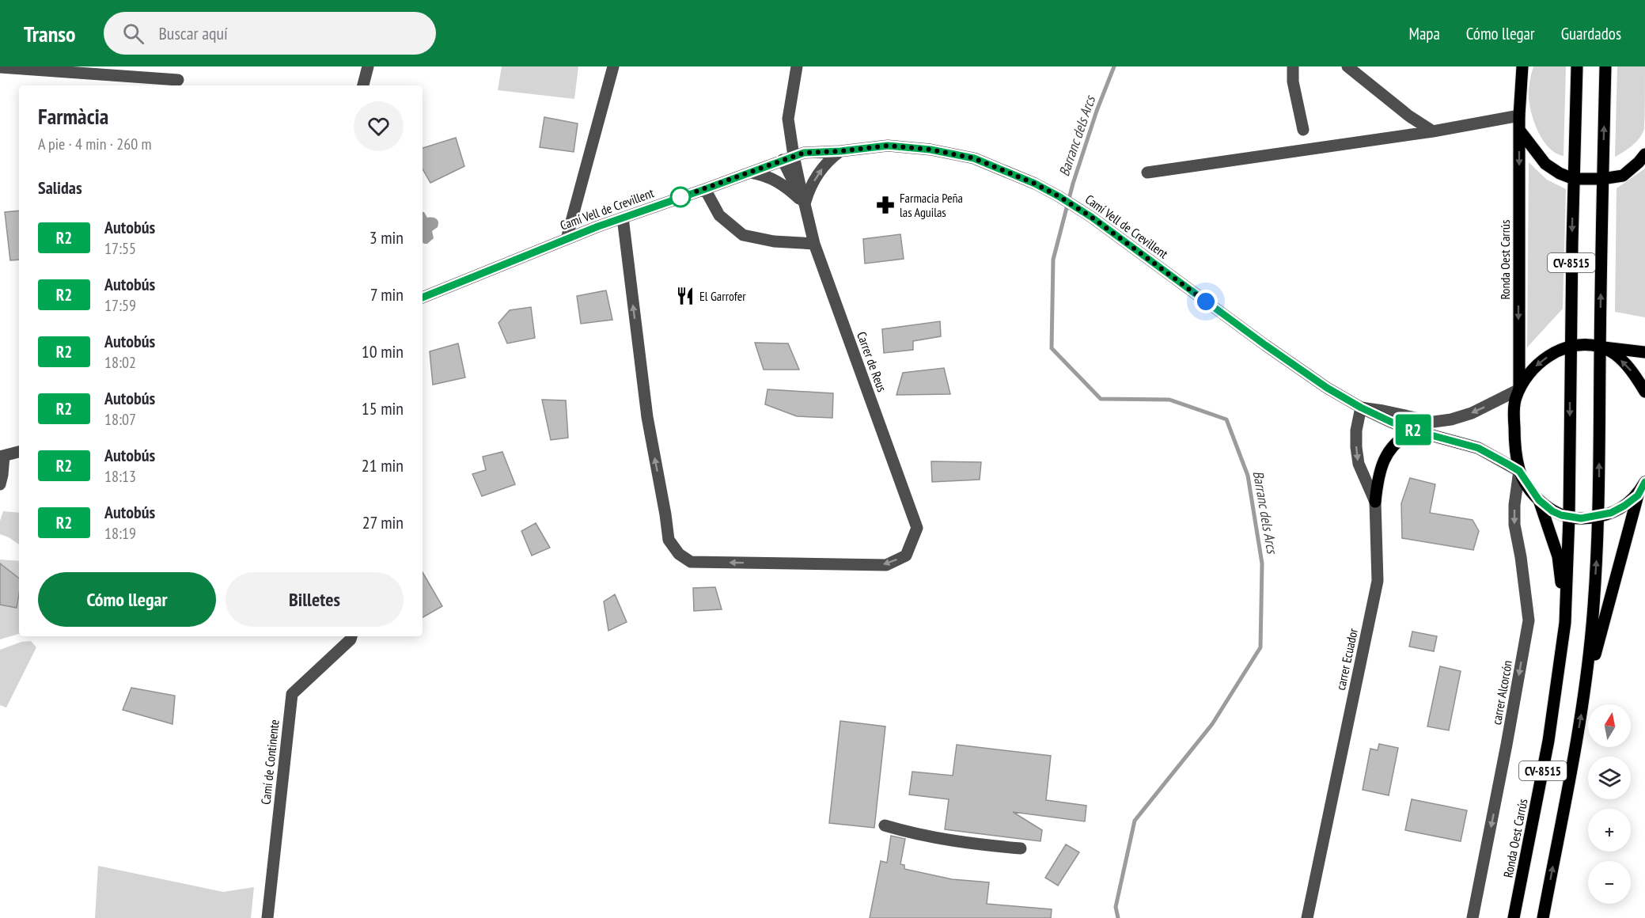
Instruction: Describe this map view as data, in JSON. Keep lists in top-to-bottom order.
{
  "streets": {
    "main road": ["Ronda Oest Carrús", "CV-8515"],
    "street": [
      "Camí Vell de Crevillent",
      "Carrer de Reus",
      "carrer Ecuador",
      "carrer Alcorcón",
      "Camí de Continente"
    ]
  },
  "crossings": [
    ["Camí Vell de Crevillent", "Ronda Oest Carrús"],
    ["Camí Vell de Crevillent", "Carrer de Reus"],
    ["Camí Vell de Crevillent", "carrer Ecuador"],
    ["Ronda Oest Carrús", "carrer Alcorcón"]
  ],
  "one_way": ["carrer Alcorcón"],
  "water": ["Barranc dels Arcs"],
  "places": {
    "pharmacy": ["Farmacia Peña las Aguilas"],
    "restaurant": ["El Garrofer"]
  },
  "lines": ["bus line R2"],
  "north": "top",
  "page": {
    "header": "Transo",
    "search": "Buscar aquí",
    "nav": ["Mapa", "Cómo llegar", "Guardados"],
    "on_map": "R2",
    "heading": [
      ["Farmàcia", "A pie · 4 min · 260 m"],
      "Salidas"
    ],
    "list": [
      {
        "mark": "R2",
        "name": "Autobús",
        "note": "17:55",
        "value": "3 min"
      },
      {
        "mark": "R2",
        "name": "Autobús",
        "note": "17:59",
        "value": "7 min"
      },
      {
        "mark": "R2",
        "name": "Autobús",
        "note": "18:02",
        "value": "10 min"
      },
      {
        "mark": "R2",
        "name": "Autobús",
        "note": "18:07",
        "value": "15 min"
      },
      {
        "mark": "R2",
        "name": "Autobús",
        "note": "18:13",
        "value": "21 min"
      },
      {
        "mark": "R2",
        "name": "Autobús",
        "note": "18:19",
        "value": "27 min"
      }
    ],
    "buttons": ["Cómo llegar", "Billetes"],
    "map_buttons": ["+", "−"]
  }
}
